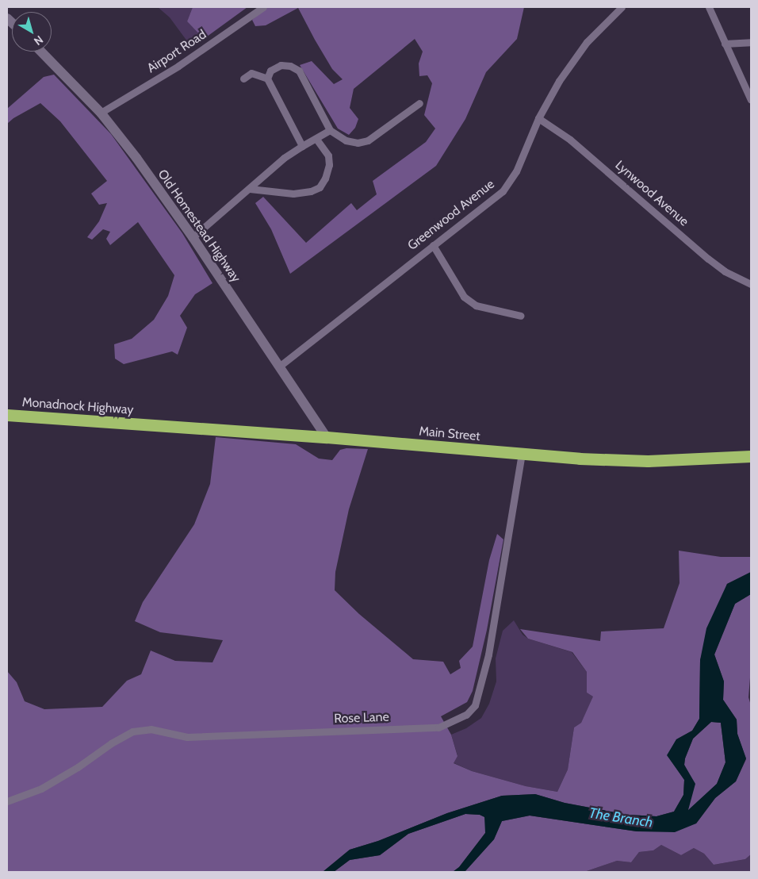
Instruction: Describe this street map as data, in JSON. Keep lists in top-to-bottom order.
{
  "streets": {
    "highway": ["Monadnock Highway", "Main Street"],
    "main road": ["Old Homestead Highway"],
    "street": [
      "Airport Road",
      "Lynwood Avenue",
      "Greenwood Avenue",
      "Rose Lane"
    ]
  },
  "crossings": [
    ["Airport Road", "Old Homestead Highway"],
    ["Lynwood Avenue", "Greenwood Avenue"],
    ["Greenwood Avenue", "Old Homestead Highway"],
    ["Old Homestead Highway", "Main Street"],
    ["Monadnock Highway", "Main Street"],
    ["Main Street", "Rose Lane"]
  ],
  "water": ["The Branch"],
  "north": "bottom right"
}
